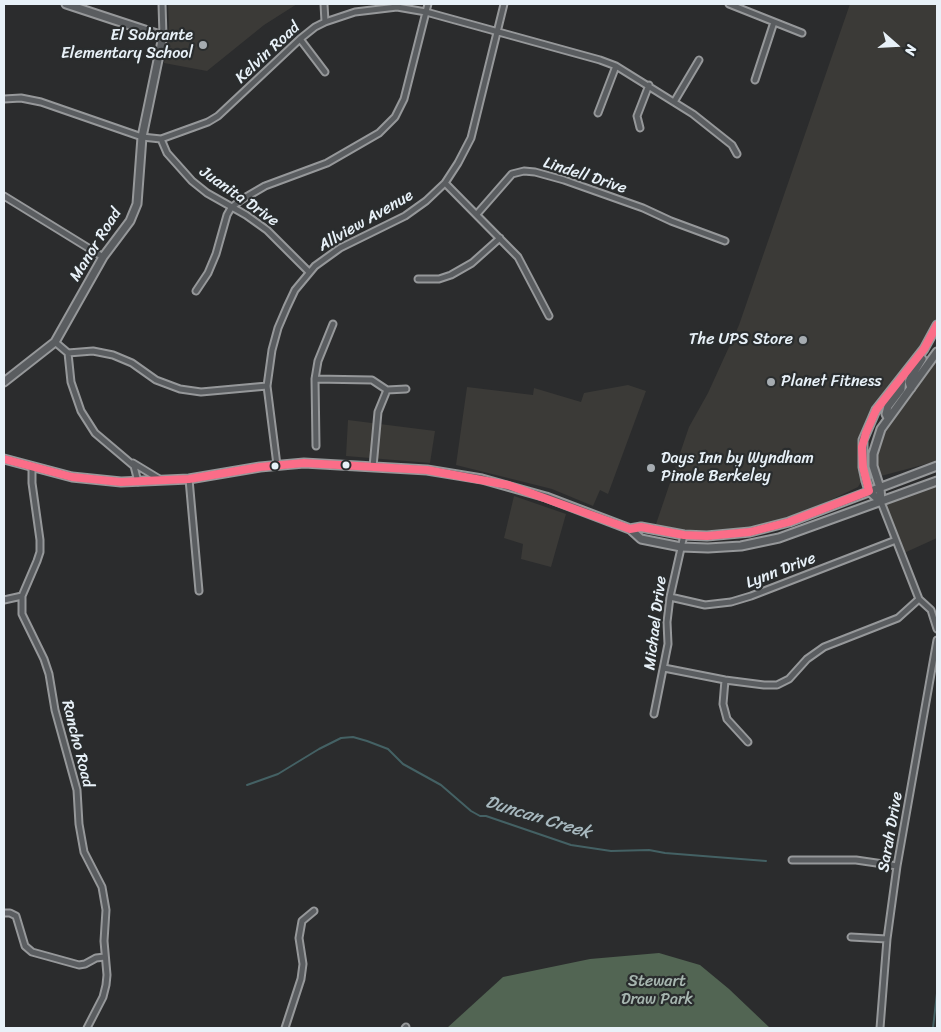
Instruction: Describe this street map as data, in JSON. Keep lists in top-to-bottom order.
{
  "streets": {
    "main road": ["Manor Road"],
    "street": [
      "Kelvin Road",
      "Lindell Drive",
      "Juanita Drive",
      "Allview Avenue",
      "Lynn Drive",
      "Michael Drive",
      "Rancho Road",
      "Sarah Drive"
    ]
  },
  "crossings": [
    ["Kelvin Road", "Juanita Drive"],
    ["Kelvin Road", "Allview Avenue"],
    ["Kelvin Road", "Manor Road"],
    ["Juanita Drive", "Allview Avenue"],
    ["Lynn Drive", "Michael Drive"]
  ],
  "water": ["Duncan Creek"],
  "parks": ["Stewart Draw Park"],
  "places": [
    "El Sobrante Elementary School",
    "The UPS Store",
    "Planet Fitness",
    "Days Inn by Wyndham Pinole Berkeley"
  ],
  "north": "right"
}
